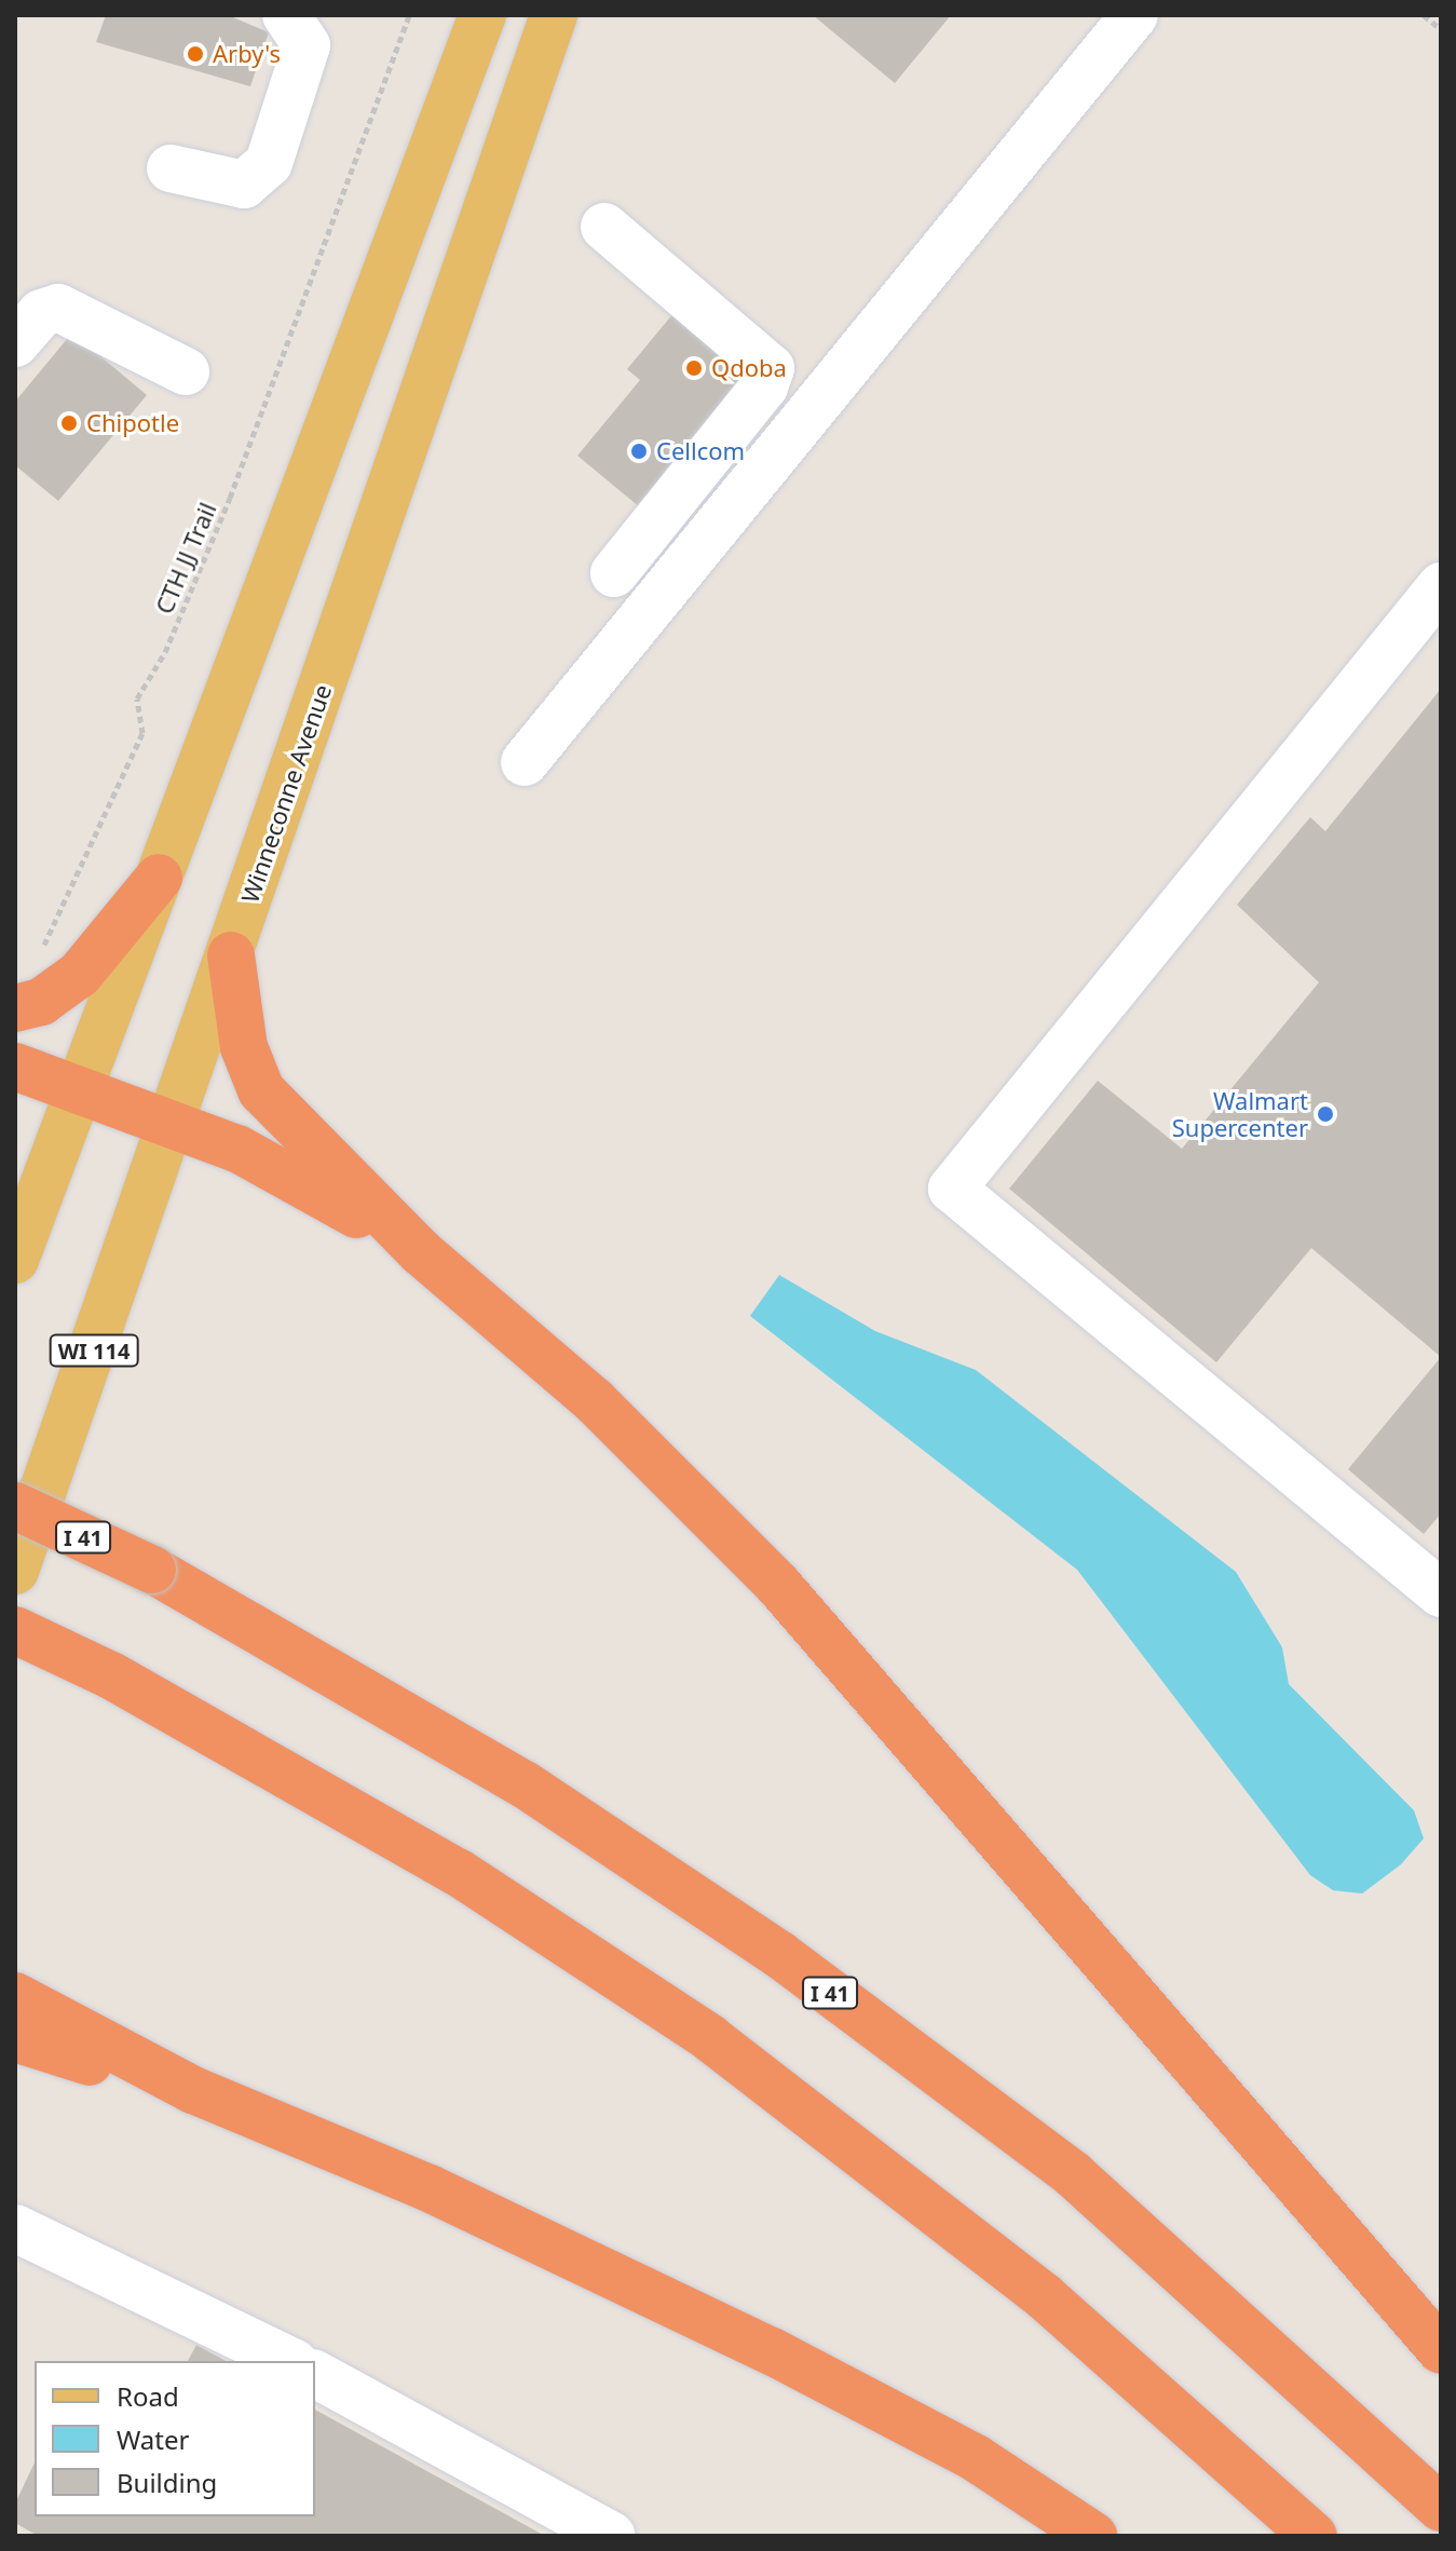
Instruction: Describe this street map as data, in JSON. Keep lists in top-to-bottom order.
{
  "streets": {
    "highway": ["I 41"],
    "main road": ["Winneconne Avenue", "WI 114"],
    "path": ["CTH JJ Trail"]
  },
  "places": [
    "Arby's",
    "Qdoba",
    "Chipotle",
    "Cellcom",
    "Walmart Supercenter"
  ],
  "legend": ["Road", "Water", "Building"]
}
